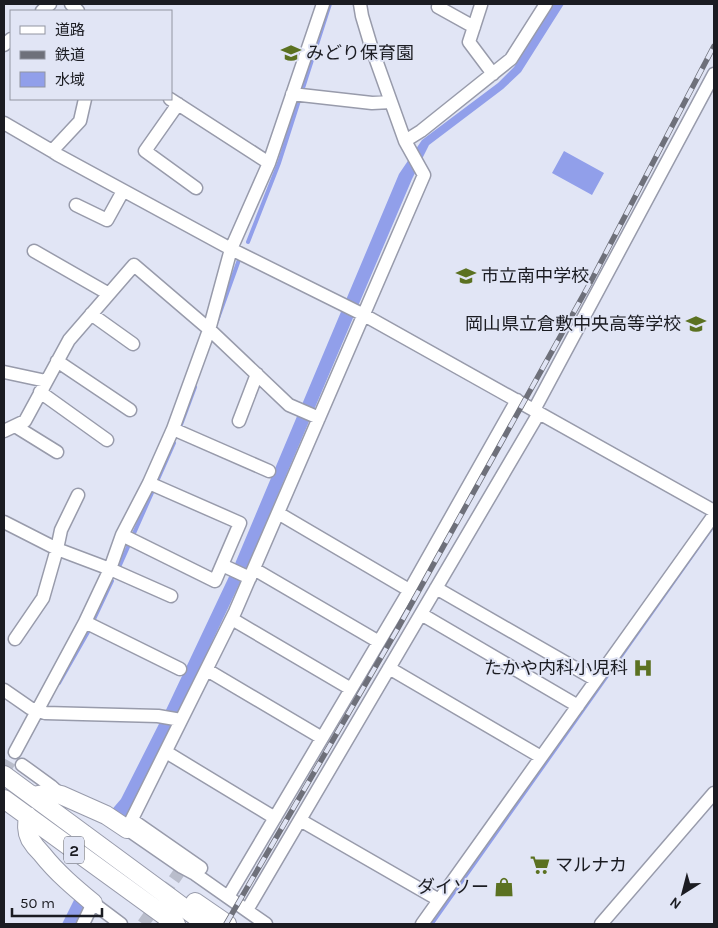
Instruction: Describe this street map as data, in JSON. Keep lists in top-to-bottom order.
{
  "streets": {
    "highway": ["2"]
  },
  "places": {
    "school or university": ["みどり保育園", "市立南中学校", "岡山県立倉敷中央高等学校"],
    "hospital": ["たかや内科小児科"],
    "supermarket": ["マルナカ"],
    "shop": ["ダイソー"]
  },
  "legend": ["道路", "鉄道", "水域"],
  "scale_bar": "50 m",
  "north": "bottom left"
}
